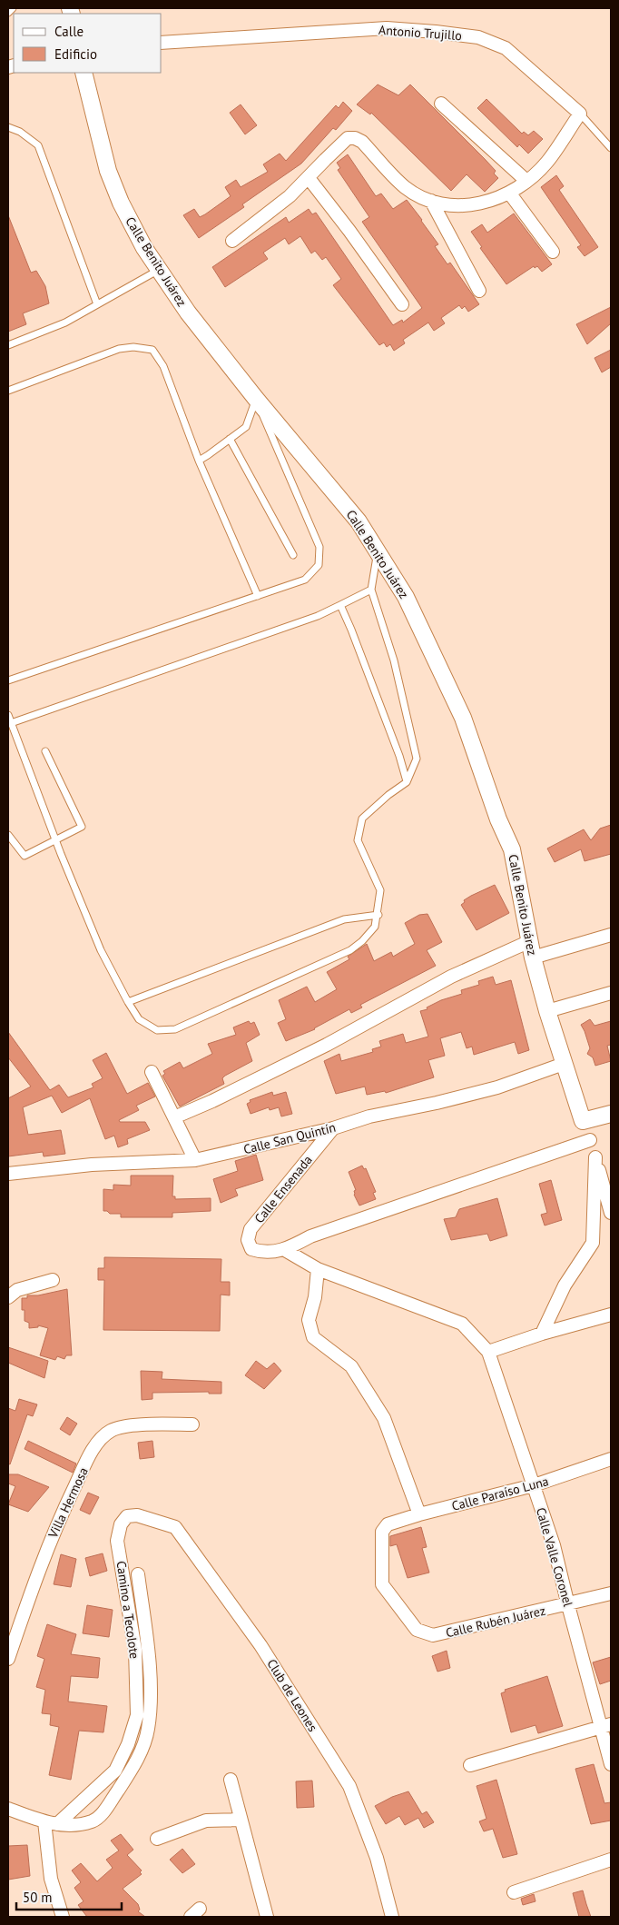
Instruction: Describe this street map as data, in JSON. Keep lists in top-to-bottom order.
{
  "streets": {
    "street": [
      "Antonio Trujillo",
      "Calle Benito Juárez",
      "Calle San Quintín",
      "Calle Ensenada",
      "Calle Paraíso Luna",
      "Villa Hermosa",
      "Calle Valle Coronel",
      "Camino a Tecolote",
      "Calle Rubén Juárez",
      "Club de Leones"
    ]
  },
  "crossings": [
    ["Calle Benito Juárez", "Calle San Quintín"],
    ["Calle San Quintín", "Calle Ensenada"],
    ["Calle Paraíso Luna", "Calle Valle Coronel"],
    ["Calle Paraíso Luna", "Calle Rubén Juárez"],
    ["Calle Valle Coronel", "Calle Rubén Juárez"],
    ["Camino a Tecolote", "Club de Leones"]
  ],
  "legend": ["Calle", "Edificio"],
  "scale_bar": "50 m"
}
